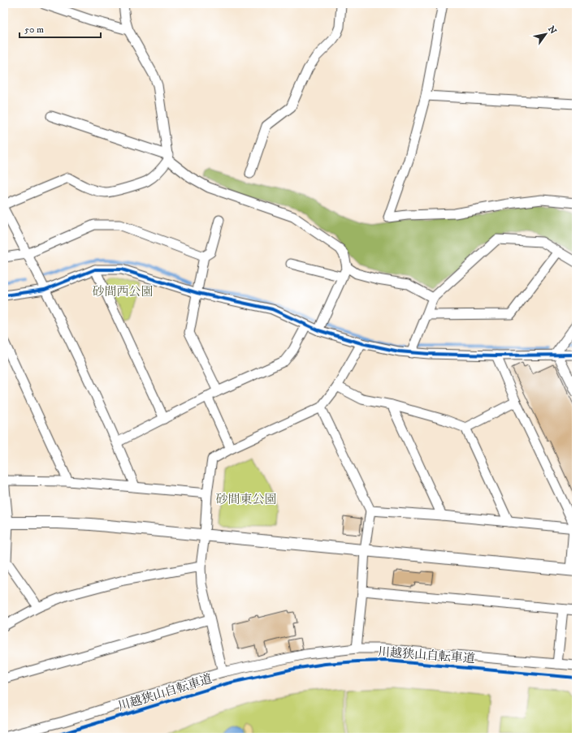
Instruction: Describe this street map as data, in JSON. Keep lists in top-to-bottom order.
{
  "streets": {
    "cycle path": ["川越狭山自転車道"]
  },
  "parks": ["砂間西公園", "砂間東公園"],
  "scale_bar": "50 m",
  "north": "top right"
}
